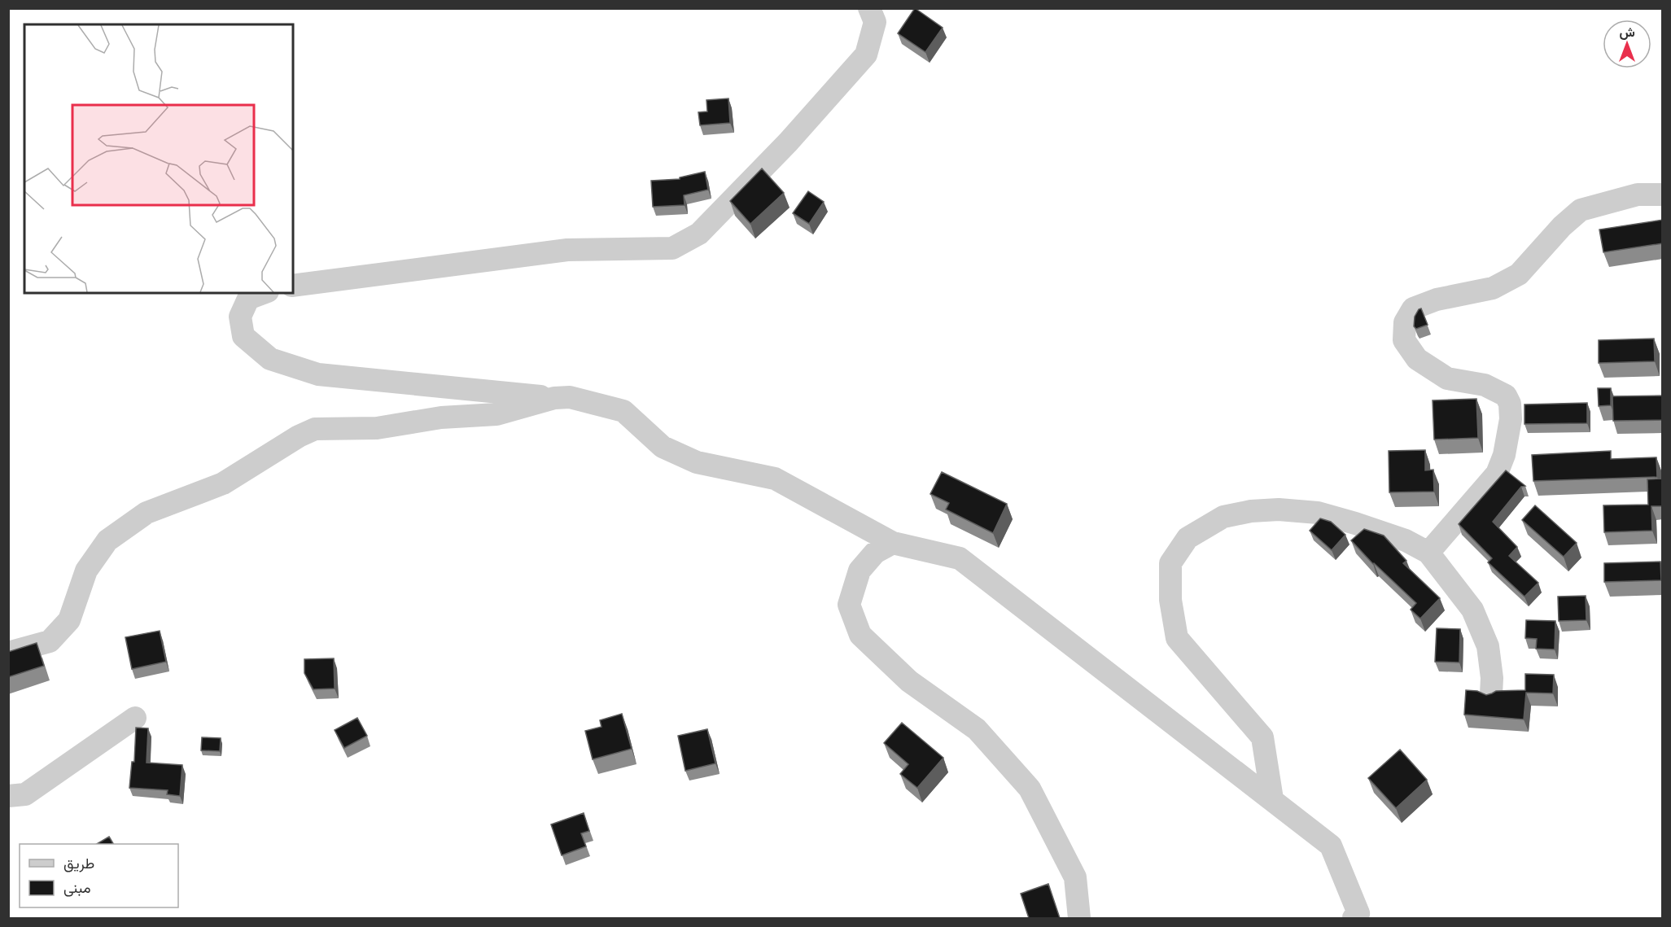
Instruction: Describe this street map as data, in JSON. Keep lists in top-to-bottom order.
{
  "legend": ["طريق", "مبنى"],
  "north": "top"
}
